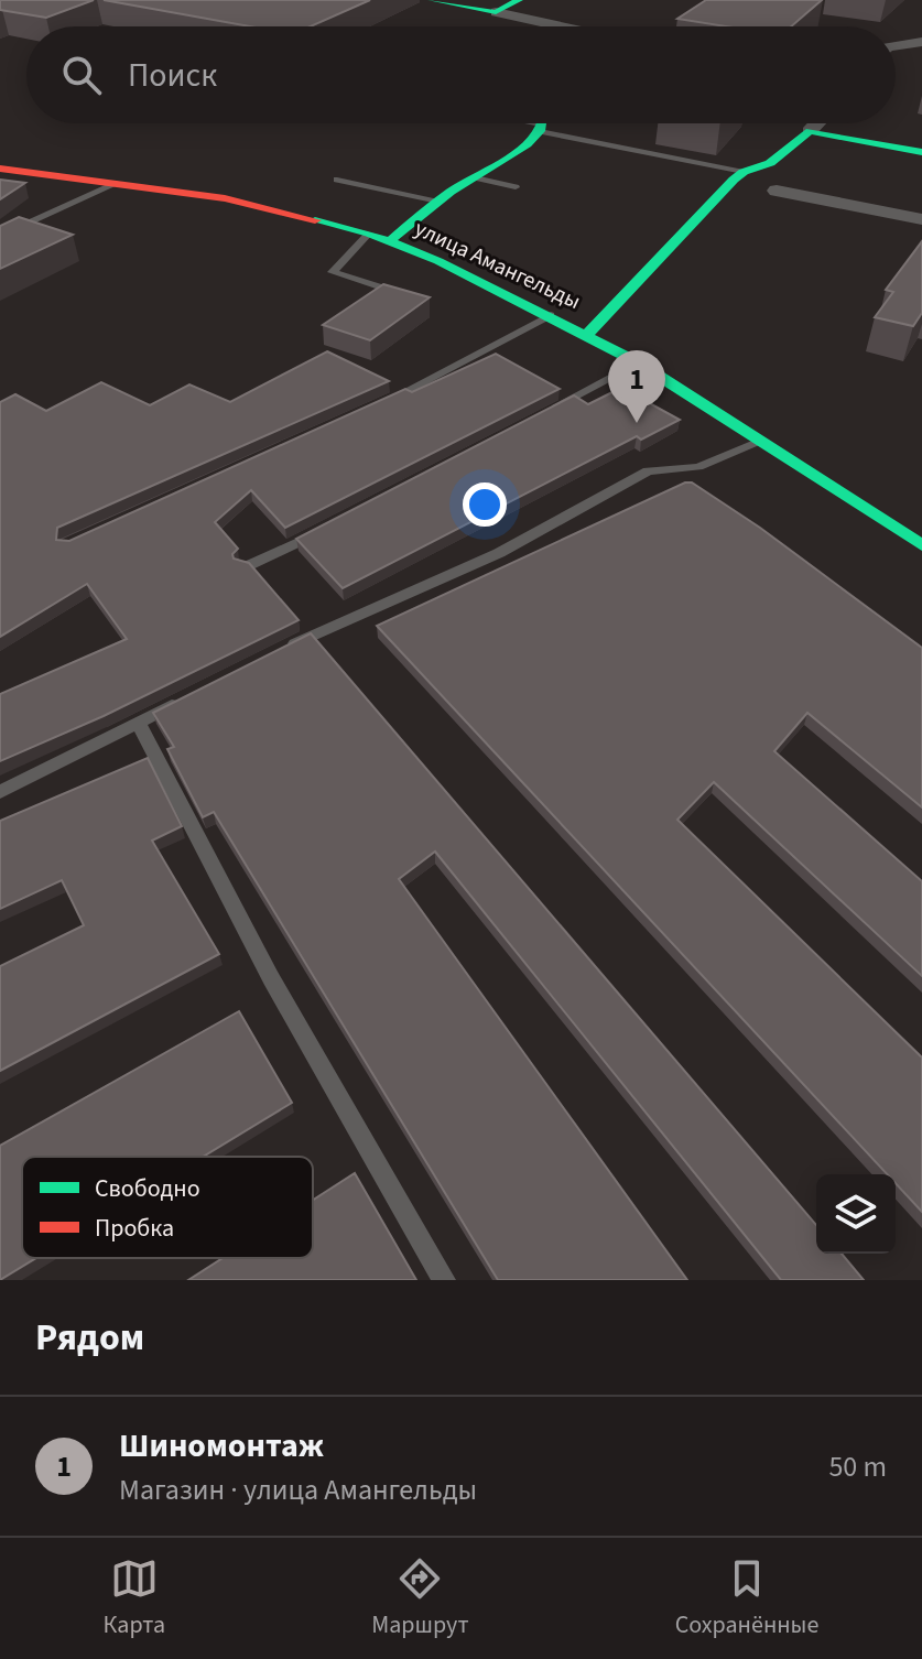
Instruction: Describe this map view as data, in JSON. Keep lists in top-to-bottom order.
{
  "streets": {
    "street": ["улица Амангельды"]
  },
  "legend": ["Свободно", "Пробка"],
  "page": {
    "search": "Поиск",
    "pins": "1",
    "heading": "Рядом",
    "list": [
      {
        "mark": "1",
        "name": "Шиномонтаж",
        "note": "Магазин · улица Амангельды",
        "value": "50 m"
      }
    ],
    "nav": ["Карта", "Маршрут", "Сохранённые"]
  }
}
